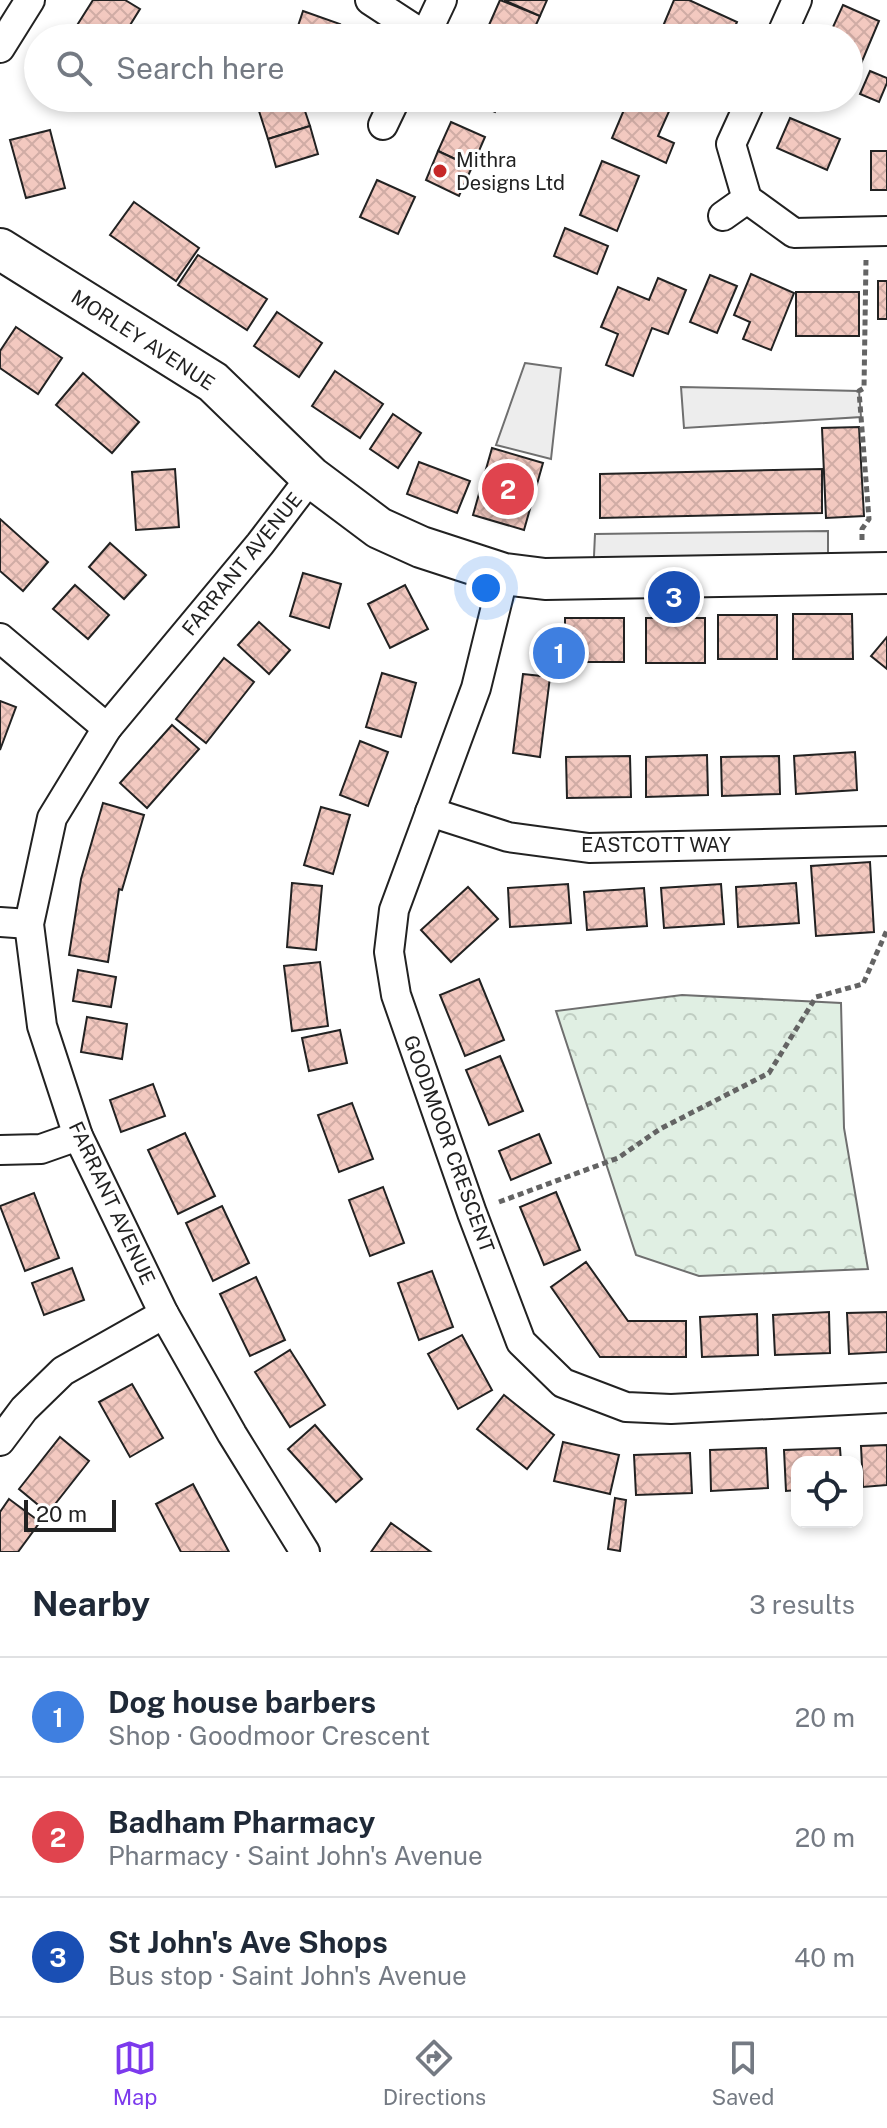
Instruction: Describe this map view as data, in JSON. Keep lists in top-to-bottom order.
{
  "streets": {
    "street": [
      "MORLEY AVENUE",
      "FARRANT AVENUE",
      "EASTCOTT WAY",
      "GOODMOOR CRESCENT"
    ]
  },
  "crossings": [
    ["MORLEY AVENUE", "FARRANT AVENUE"],
    ["MORLEY AVENUE", "GOODMOOR CRESCENT"],
    ["EASTCOTT WAY", "GOODMOOR CRESCENT"]
  ],
  "places": ["Mithra Designs Ltd"],
  "scale_bar": "20 m",
  "page": {
    "search": "Search here",
    "pins": ["2", "3", "1"],
    "scale": "20 m",
    "heading": ["Nearby", "3 results"],
    "list": [
      {
        "mark": "1",
        "name": "Dog house barbers",
        "note": "Shop · Goodmoor Crescent",
        "value": "20 m"
      },
      {
        "mark": "2",
        "name": "Badham Pharmacy",
        "note": "Pharmacy · Saint John's Avenue",
        "value": "20 m"
      },
      {
        "mark": "3",
        "name": "St John's Ave Shops",
        "note": "Bus stop · Saint John's Avenue",
        "value": "40 m"
      }
    ],
    "nav": ["Map", "Directions", "Saved"]
  }
}
